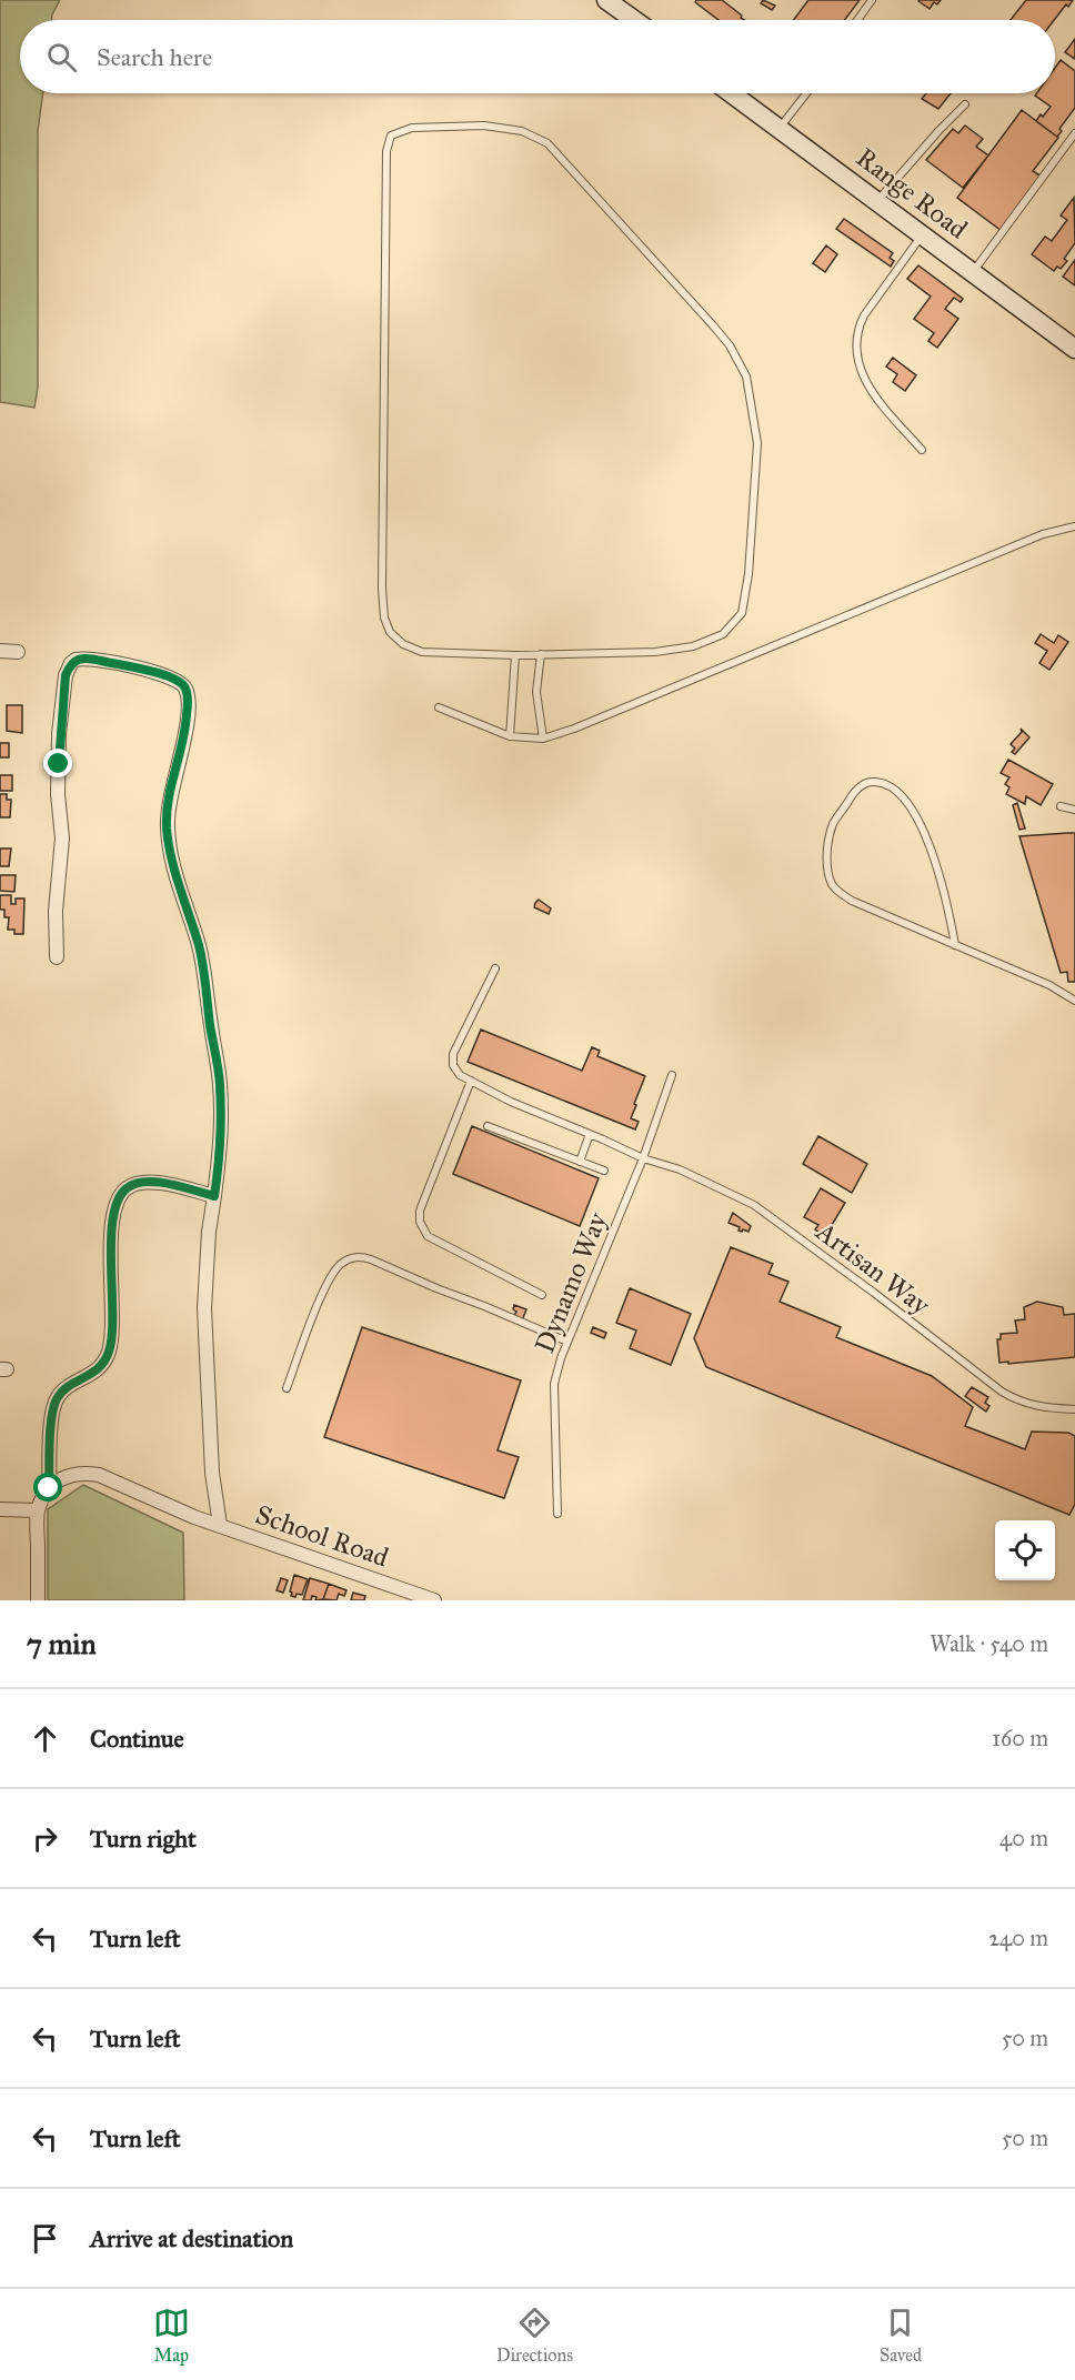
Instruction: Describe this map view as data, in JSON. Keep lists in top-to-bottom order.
{
  "streets": {
    "main road": ["Range Road"],
    "street": ["School Road"],
    "lane": ["Artisan Way", "Dynamo Way"]
  },
  "crossings": [
    ["Artisan Way", "Dynamo Way"]
  ],
  "page": {
    "search": "Search here",
    "heading": ["7 min", "Walk · 540 m"],
    "list": [
      ["Continue", "160 m"],
      ["Turn right", "40 m"],
      ["Turn left", "240 m"],
      ["Turn left", "50 m"],
      ["Turn left", "50 m"],
      "Arrive at destination"
    ],
    "nav": ["Map", "Directions", "Saved"]
  }
}
